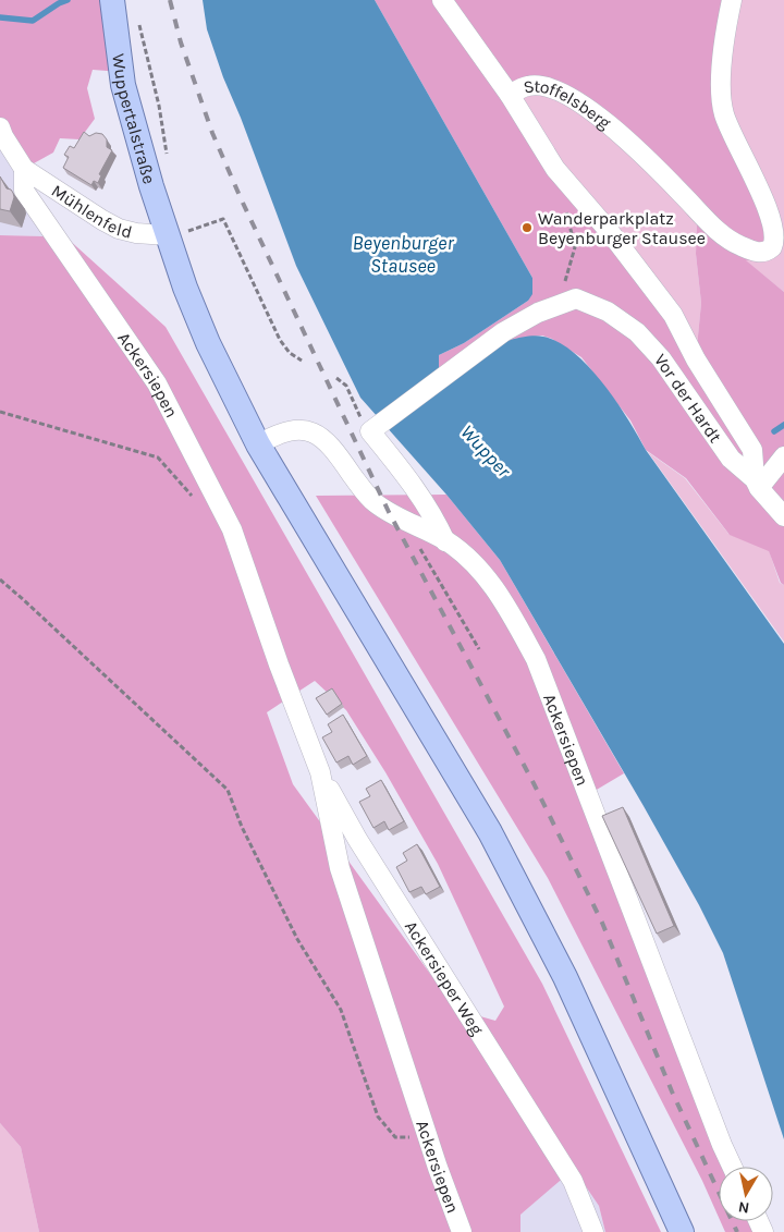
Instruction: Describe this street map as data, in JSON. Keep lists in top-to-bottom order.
{
  "streets": {
    "main road": ["Wuppertalstraße"],
    "street": [
      "Stoffelsberg",
      "Mühlenfeld",
      "Ackersiepen",
      "Vor der Hardt",
      "Ackersieper Weg"
    ]
  },
  "crossings": [
    ["Stoffelsberg", "Vor der Hardt"],
    ["Wuppertalstraße", "Mühlenfeld"],
    ["Wuppertalstraße", "Ackersiepen"],
    ["Mühlenfeld", "Ackersiepen"],
    ["Ackersiepen", "Ackersieper Weg"]
  ],
  "water": ["Beyenburger Stausee", "Wupper"],
  "places": ["Wanderparkplatz Beyenburger Stausee"],
  "north": "bottom"
}
